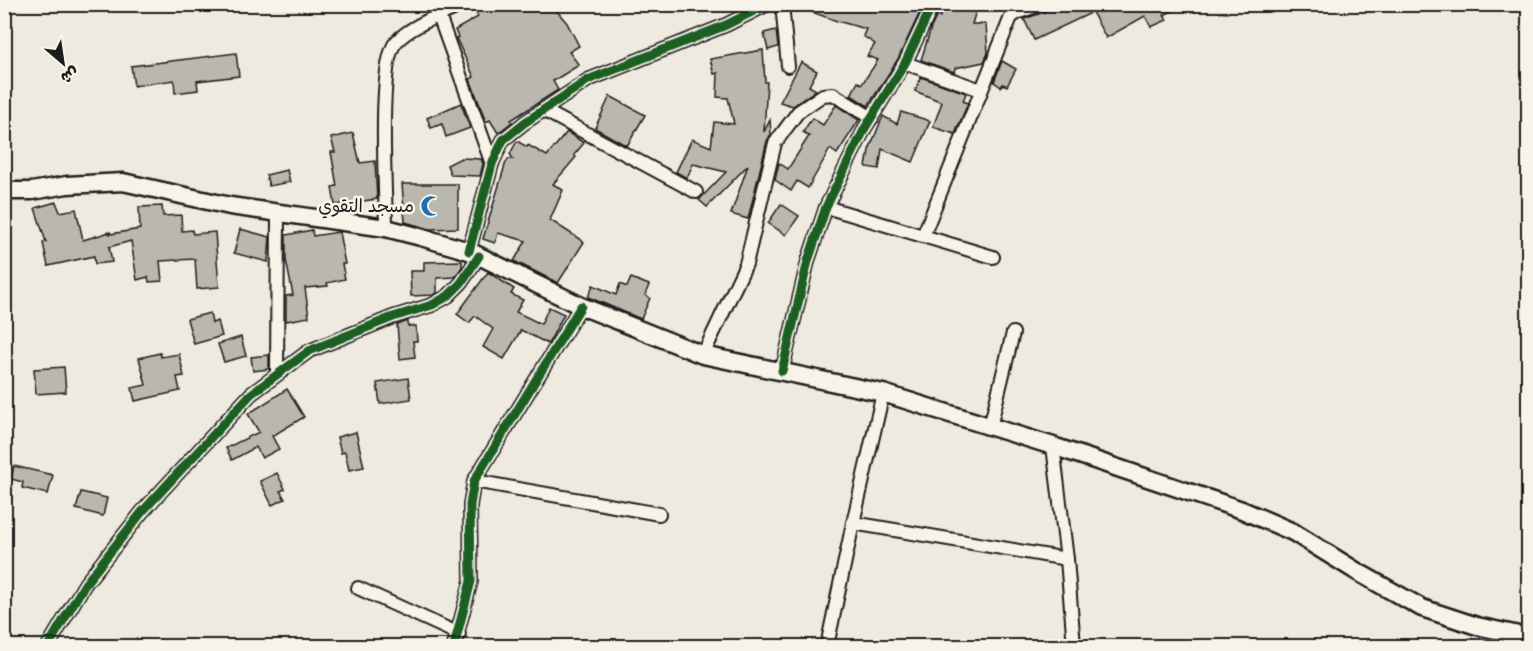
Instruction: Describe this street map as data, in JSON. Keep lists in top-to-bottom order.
{
  "places": {
    "mosque": ["مسجد التقوي"]
  },
  "north": "bottom right"
}
